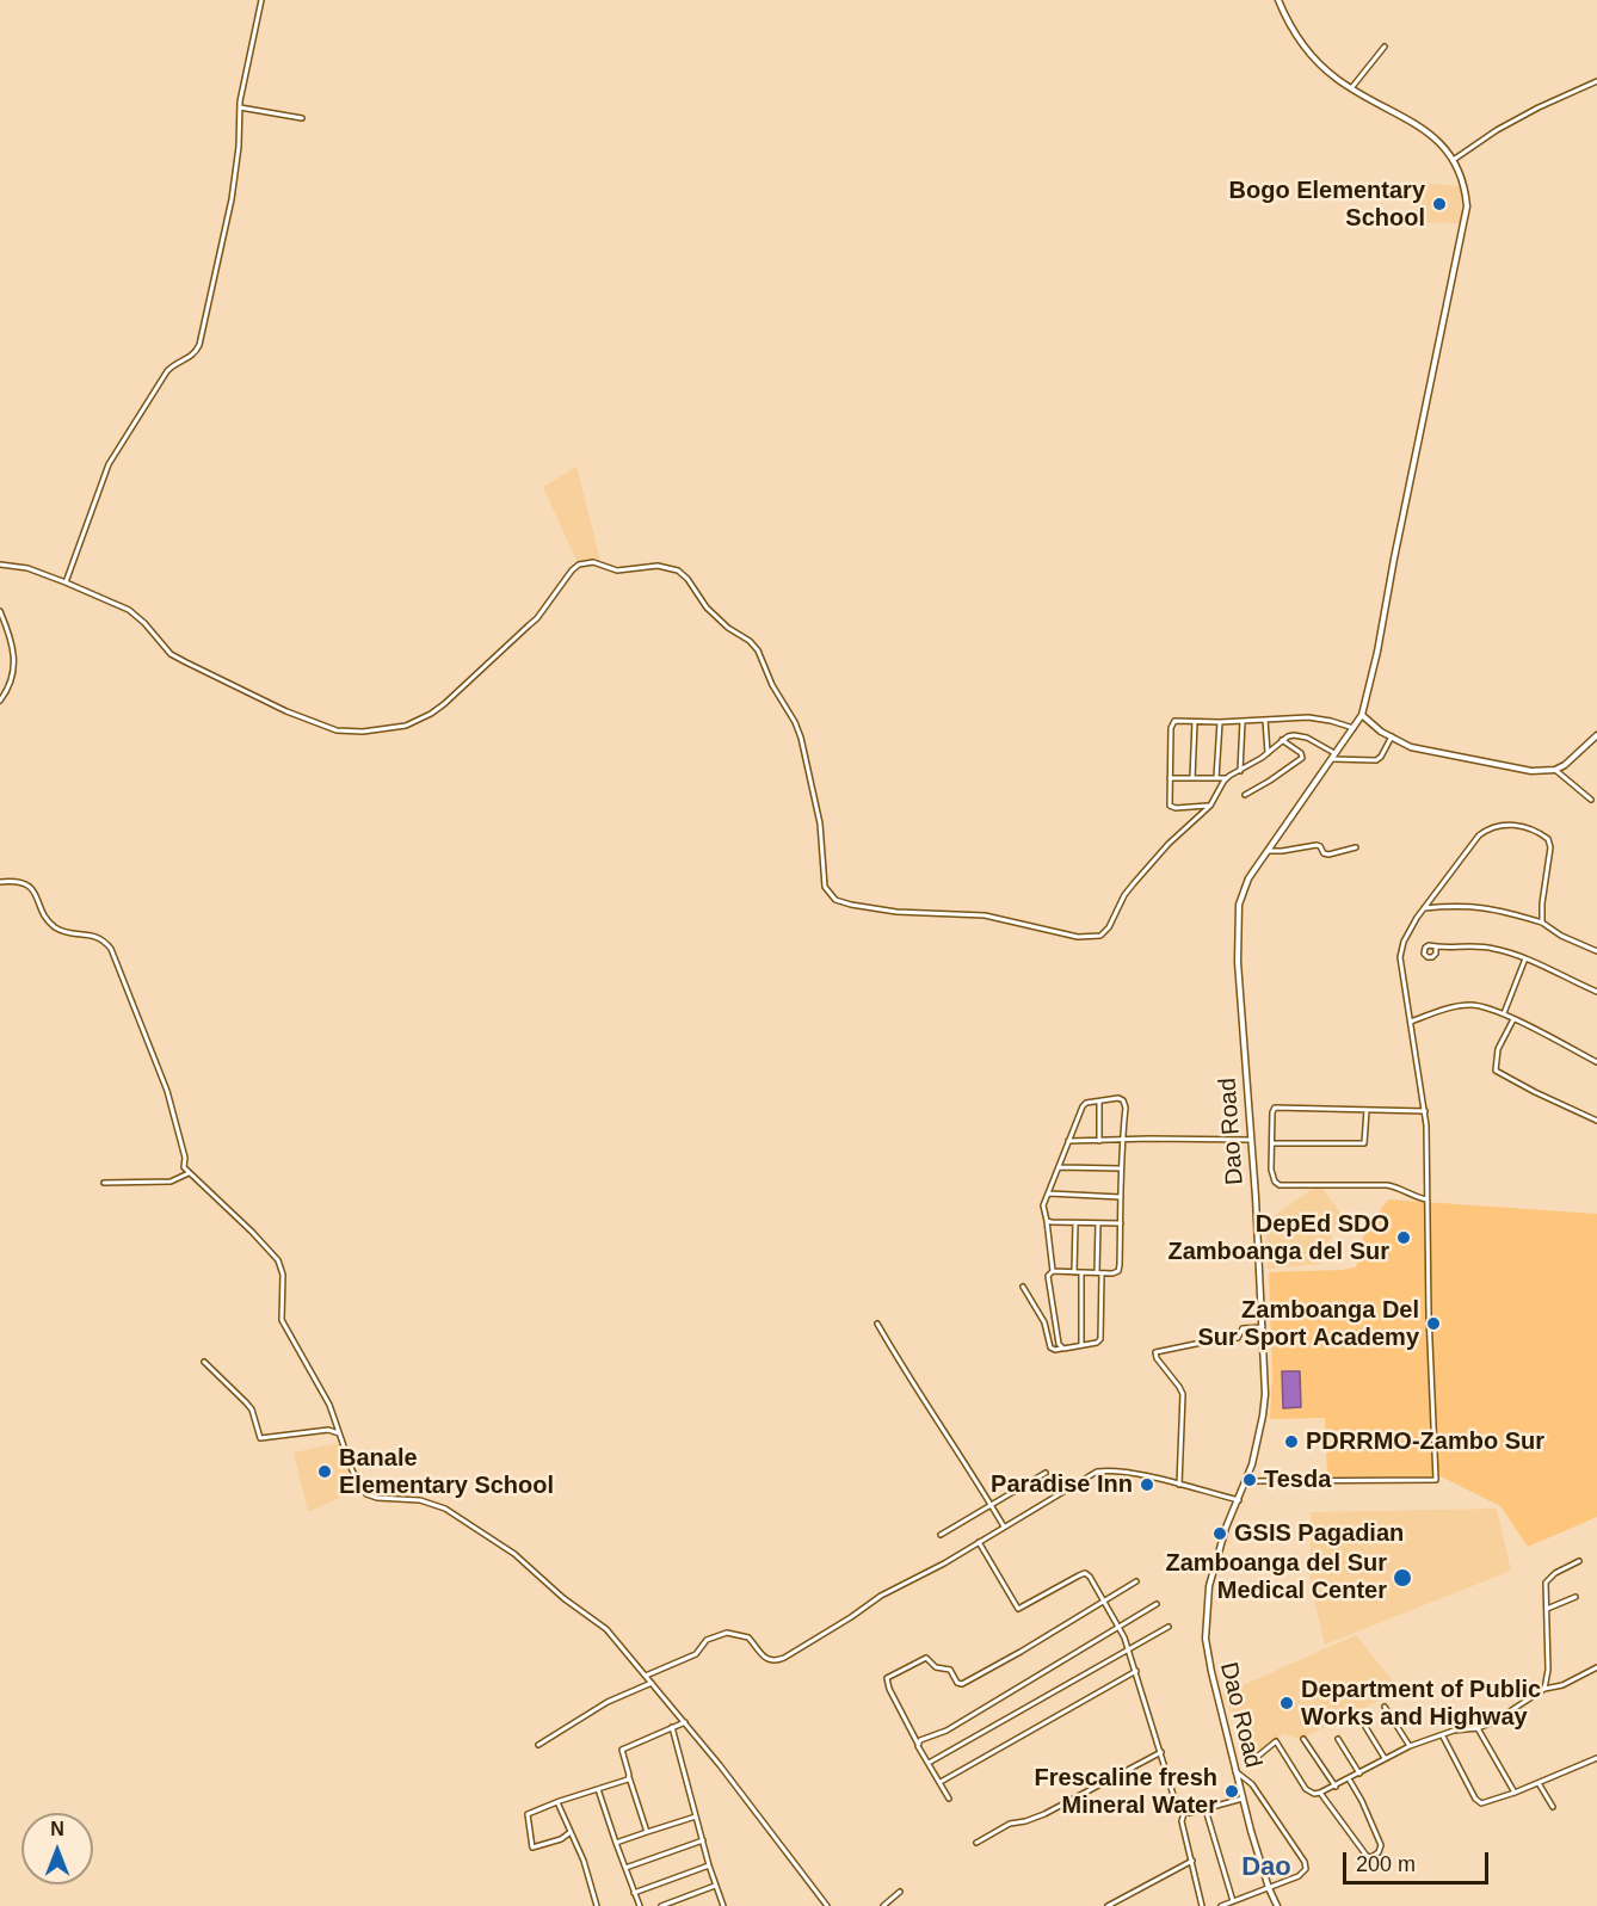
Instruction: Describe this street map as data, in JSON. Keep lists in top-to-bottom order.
{
  "streets": {
    "street": ["Dao Road"]
  },
  "districts": ["Dao"],
  "places": [
    "Bogo Elementary School",
    "DepEd SDO Zamboanga del Sur",
    "Zamboanga Del Sur Sport Academy",
    "PDRRMO-Zambo Sur",
    "Banale Elementary School",
    "Tesda",
    "Paradise Inn",
    "GSIS Pagadian",
    "Zamboanga del Sur Medical Center",
    "Department of Public Works and Highway",
    "Frescaline fresh Mineral Water"
  ],
  "scale_bar": "200 m",
  "north": "top"
}
